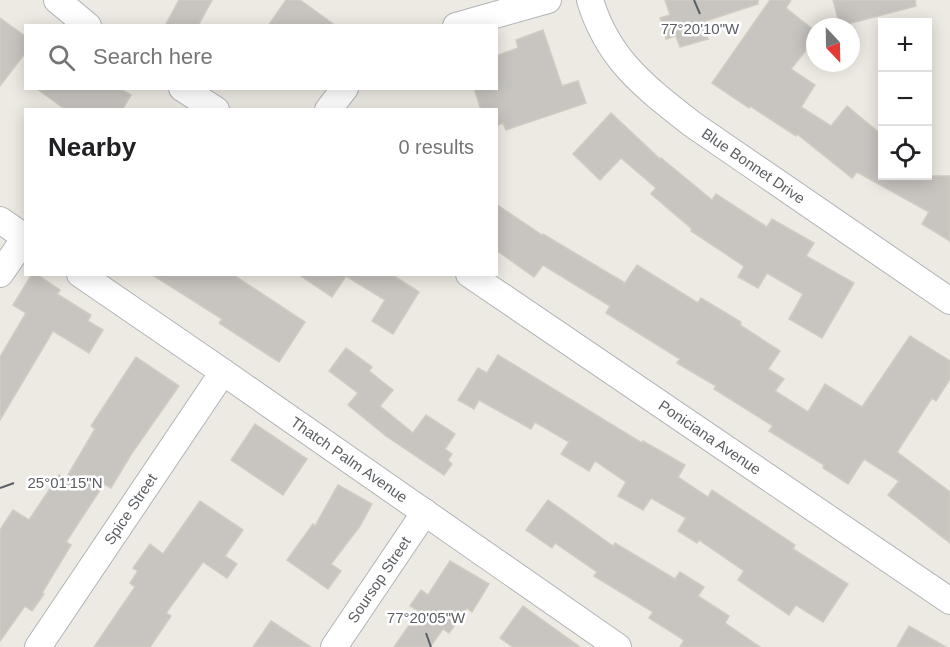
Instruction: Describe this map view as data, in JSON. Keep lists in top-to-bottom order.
{
  "streets": {
    "street": [
      "Blue Bonnet Drive",
      "Poniciana Avenue",
      "Thatch Palm Avenue",
      "Spice Street",
      "Soursop Street"
    ]
  },
  "crossings": [
    ["Thatch Palm Avenue", "Spice Street"],
    ["Thatch Palm Avenue", "Soursop Street"]
  ],
  "north": "bottom",
  "page": {
    "map_buttons": ["+", "−"],
    "search": "Search here",
    "heading": ["Nearby", "0 results"]
  },
  "coordinates": ["77°20'10\"W", "25°01'15\"N", "77°20'05\"W"]
}
